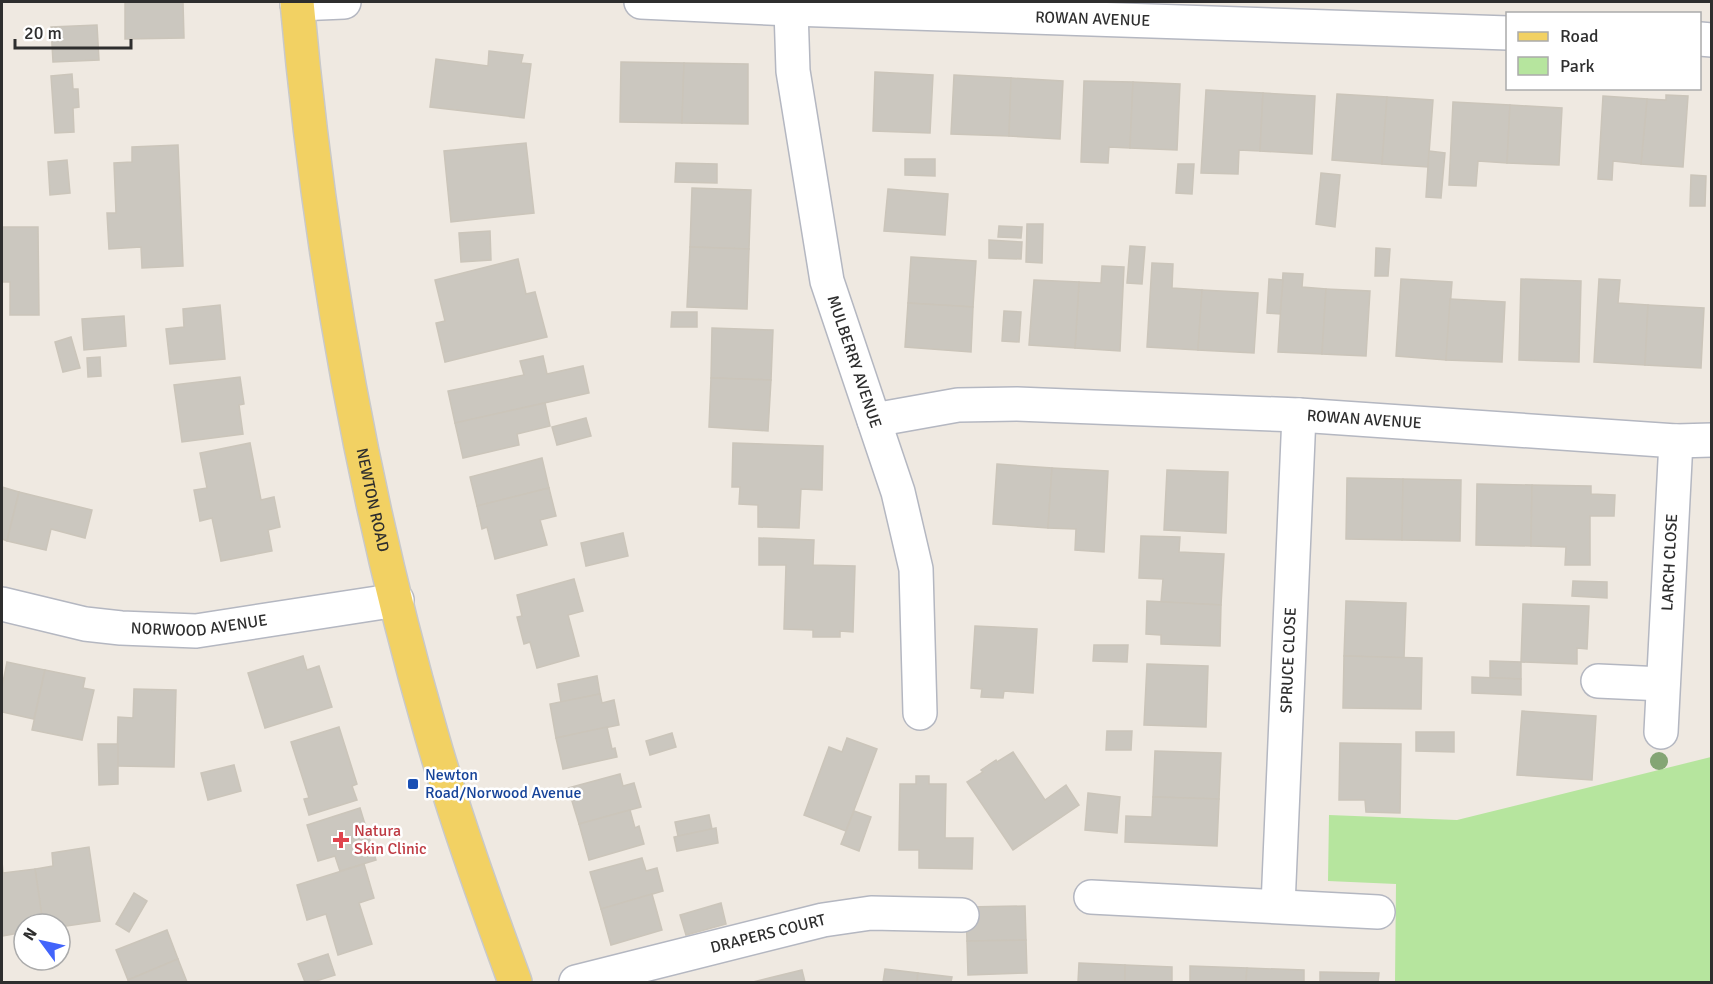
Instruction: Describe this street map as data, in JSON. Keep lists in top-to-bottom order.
{
  "streets": {
    "main road": ["NEWTON ROAD"],
    "street": [
      "ROWAN AVENUE",
      "MULBERRY AVENUE",
      "LARCH CLOSE",
      "NORWOOD AVENUE",
      "SPRUCE CLOSE",
      "DRAPERS COURT"
    ]
  },
  "crossings": [
    ["ROWAN AVENUE", "MULBERRY AVENUE"],
    ["ROWAN AVENUE", "LARCH CLOSE"],
    ["ROWAN AVENUE", "SPRUCE CLOSE"],
    ["NEWTON ROAD", "NORWOOD AVENUE"]
  ],
  "places": {
    "transit": ["Newton Road/Norwood Avenue"],
    "health": ["Natura Skin Clinic"]
  },
  "legend": ["Road", "Park"],
  "scale_bar": "20 m",
  "north": "top left"
}
